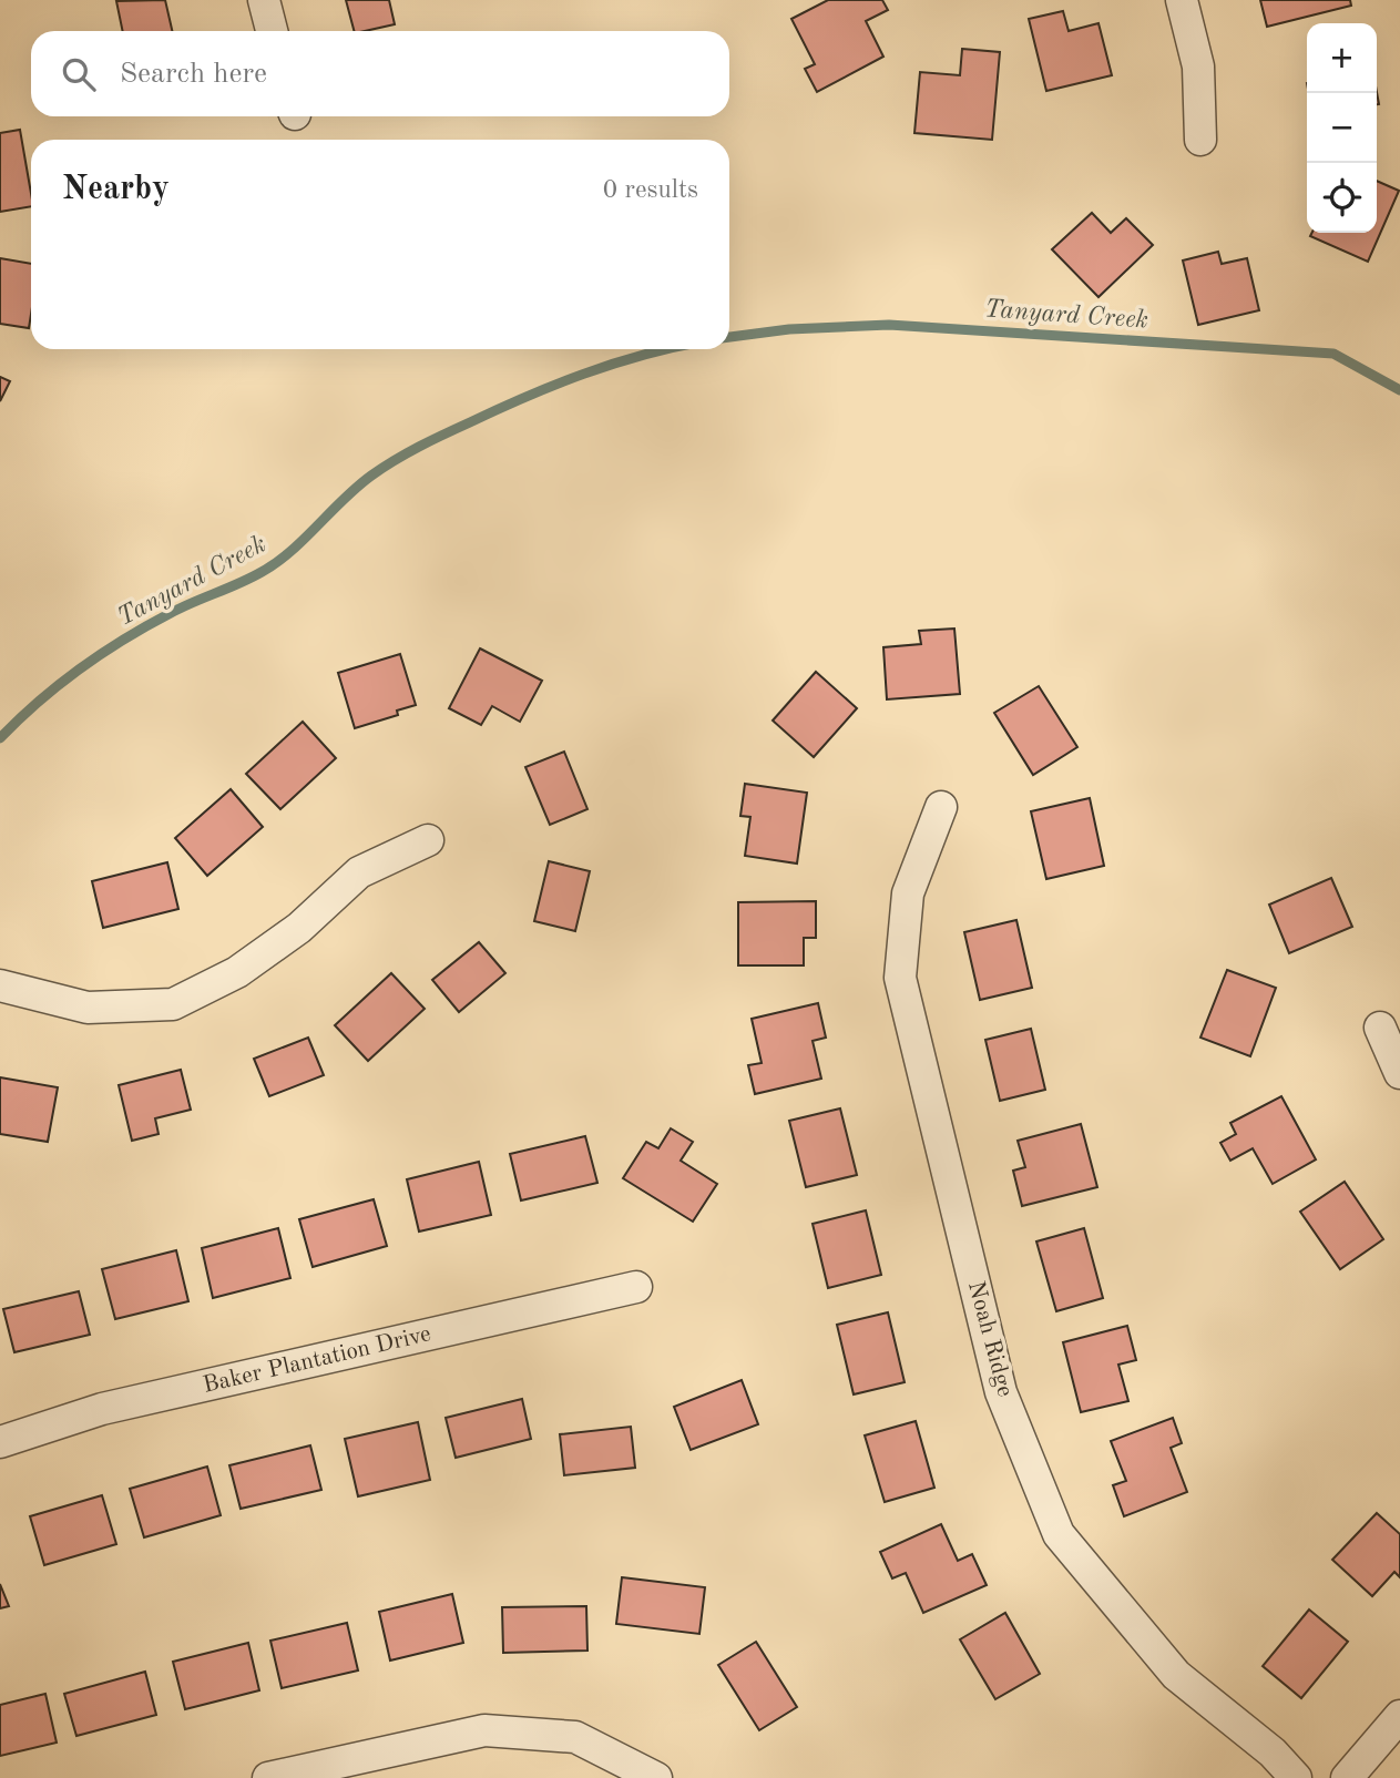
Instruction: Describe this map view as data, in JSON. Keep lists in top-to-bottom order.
{
  "streets": {
    "street": ["Noah Ridge", "Baker Plantation Drive"]
  },
  "water": ["Tanyard Creek"],
  "page": {
    "map_buttons": ["+", "−"],
    "search": "Search here",
    "heading": ["Nearby", "0 results"]
  }
}
